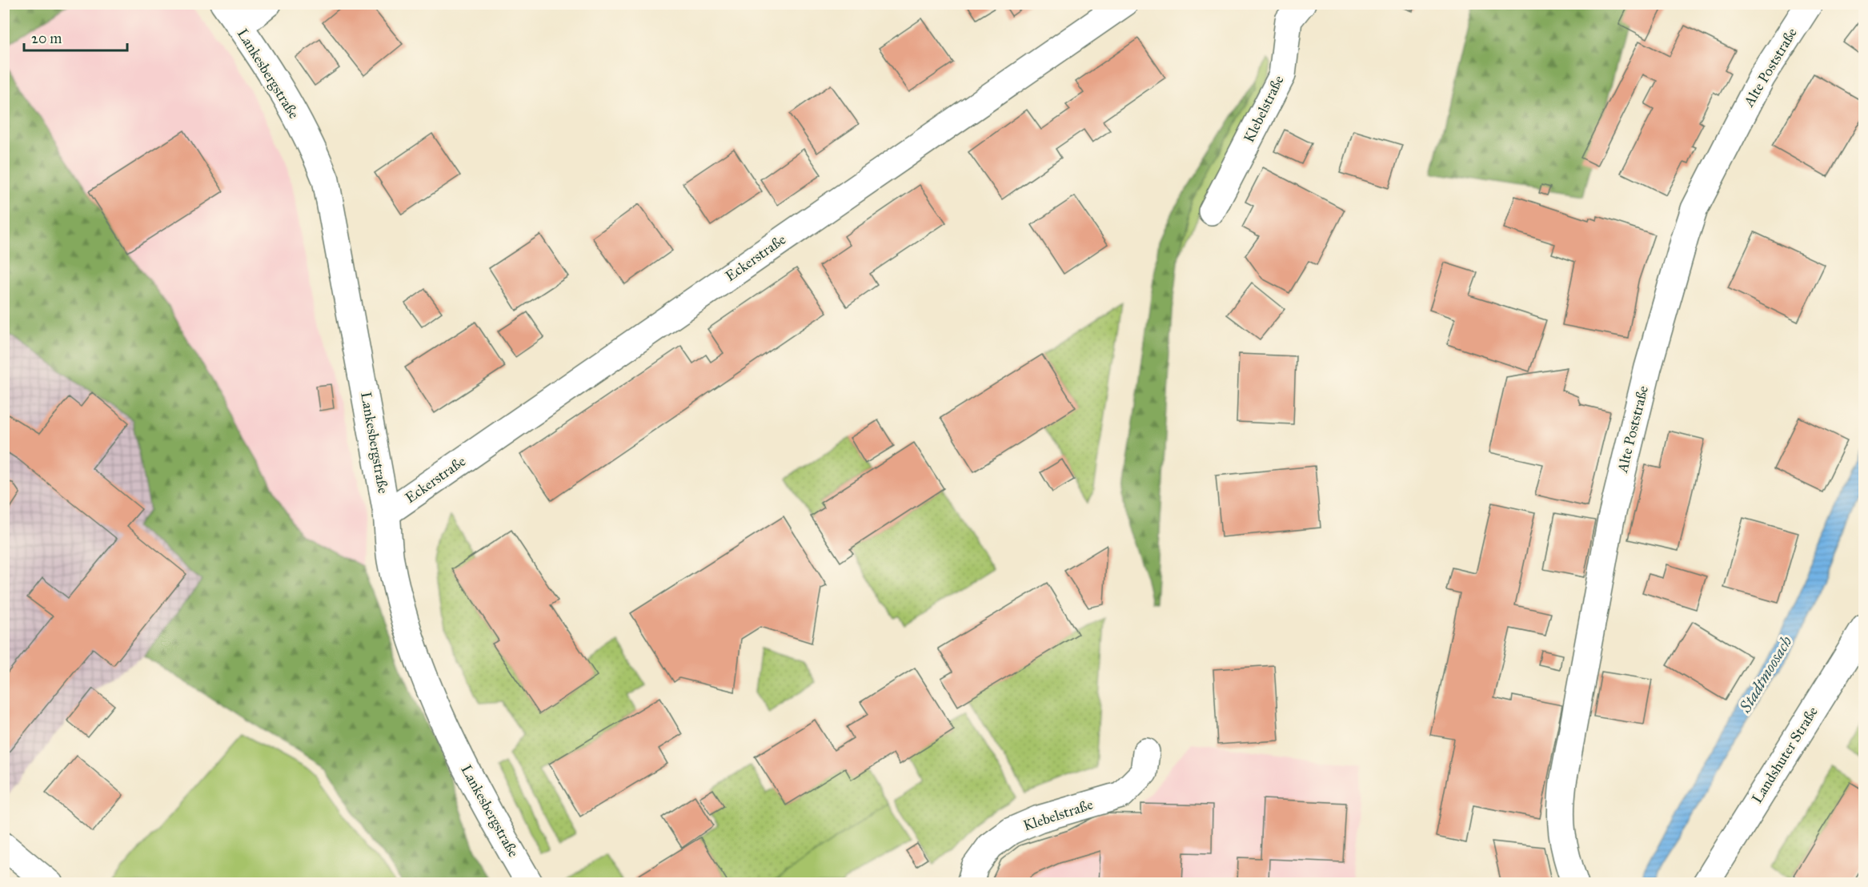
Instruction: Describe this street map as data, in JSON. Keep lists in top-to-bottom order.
{
  "streets": {
    "street": [
      "Alte Poststraße",
      "Lankesbergstraße",
      "Klebelstraße",
      "Eckerstraße",
      "Landshuter Straße"
    ]
  },
  "crossings": [
    ["Lankesbergstraße", "Eckerstraße"]
  ],
  "water": ["Stadtmoosach"],
  "scale_bar": "20 m"
}
